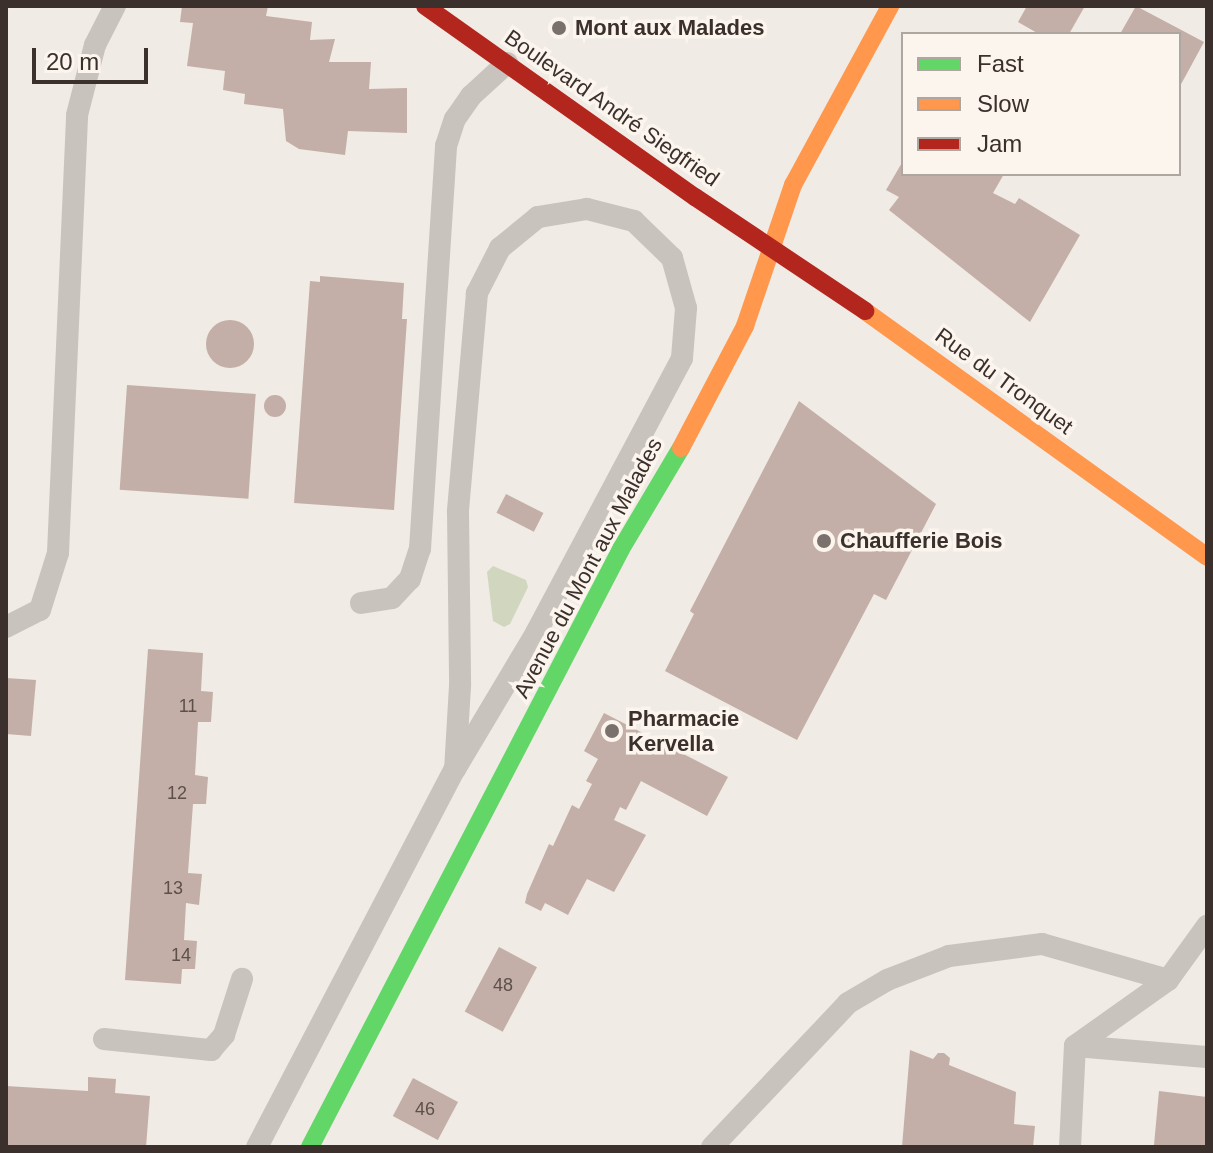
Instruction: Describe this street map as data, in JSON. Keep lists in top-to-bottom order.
{
  "streets": {
    "street": ["Boulevard André Siegfried", "Rue du Tronquet", "Avenue du Mont aux Malades"]
  },
  "crossings": [
    ["Boulevard André Siegfried", "Rue du Tronquet"],
    ["Boulevard André Siegfried", "Avenue du Mont aux Malades"],
    ["Rue du Tronquet", "Avenue du Mont aux Malades"]
  ],
  "places": ["Mont aux Malades", "Chaufferie Bois", "Pharmacie Kervella"],
  "house_numbers": [
    "11",
    "12",
    "13",
    "14",
    "48",
    "46"
  ],
  "legend": ["Fast", "Slow", "Jam"],
  "scale_bar": "20 m"
}
